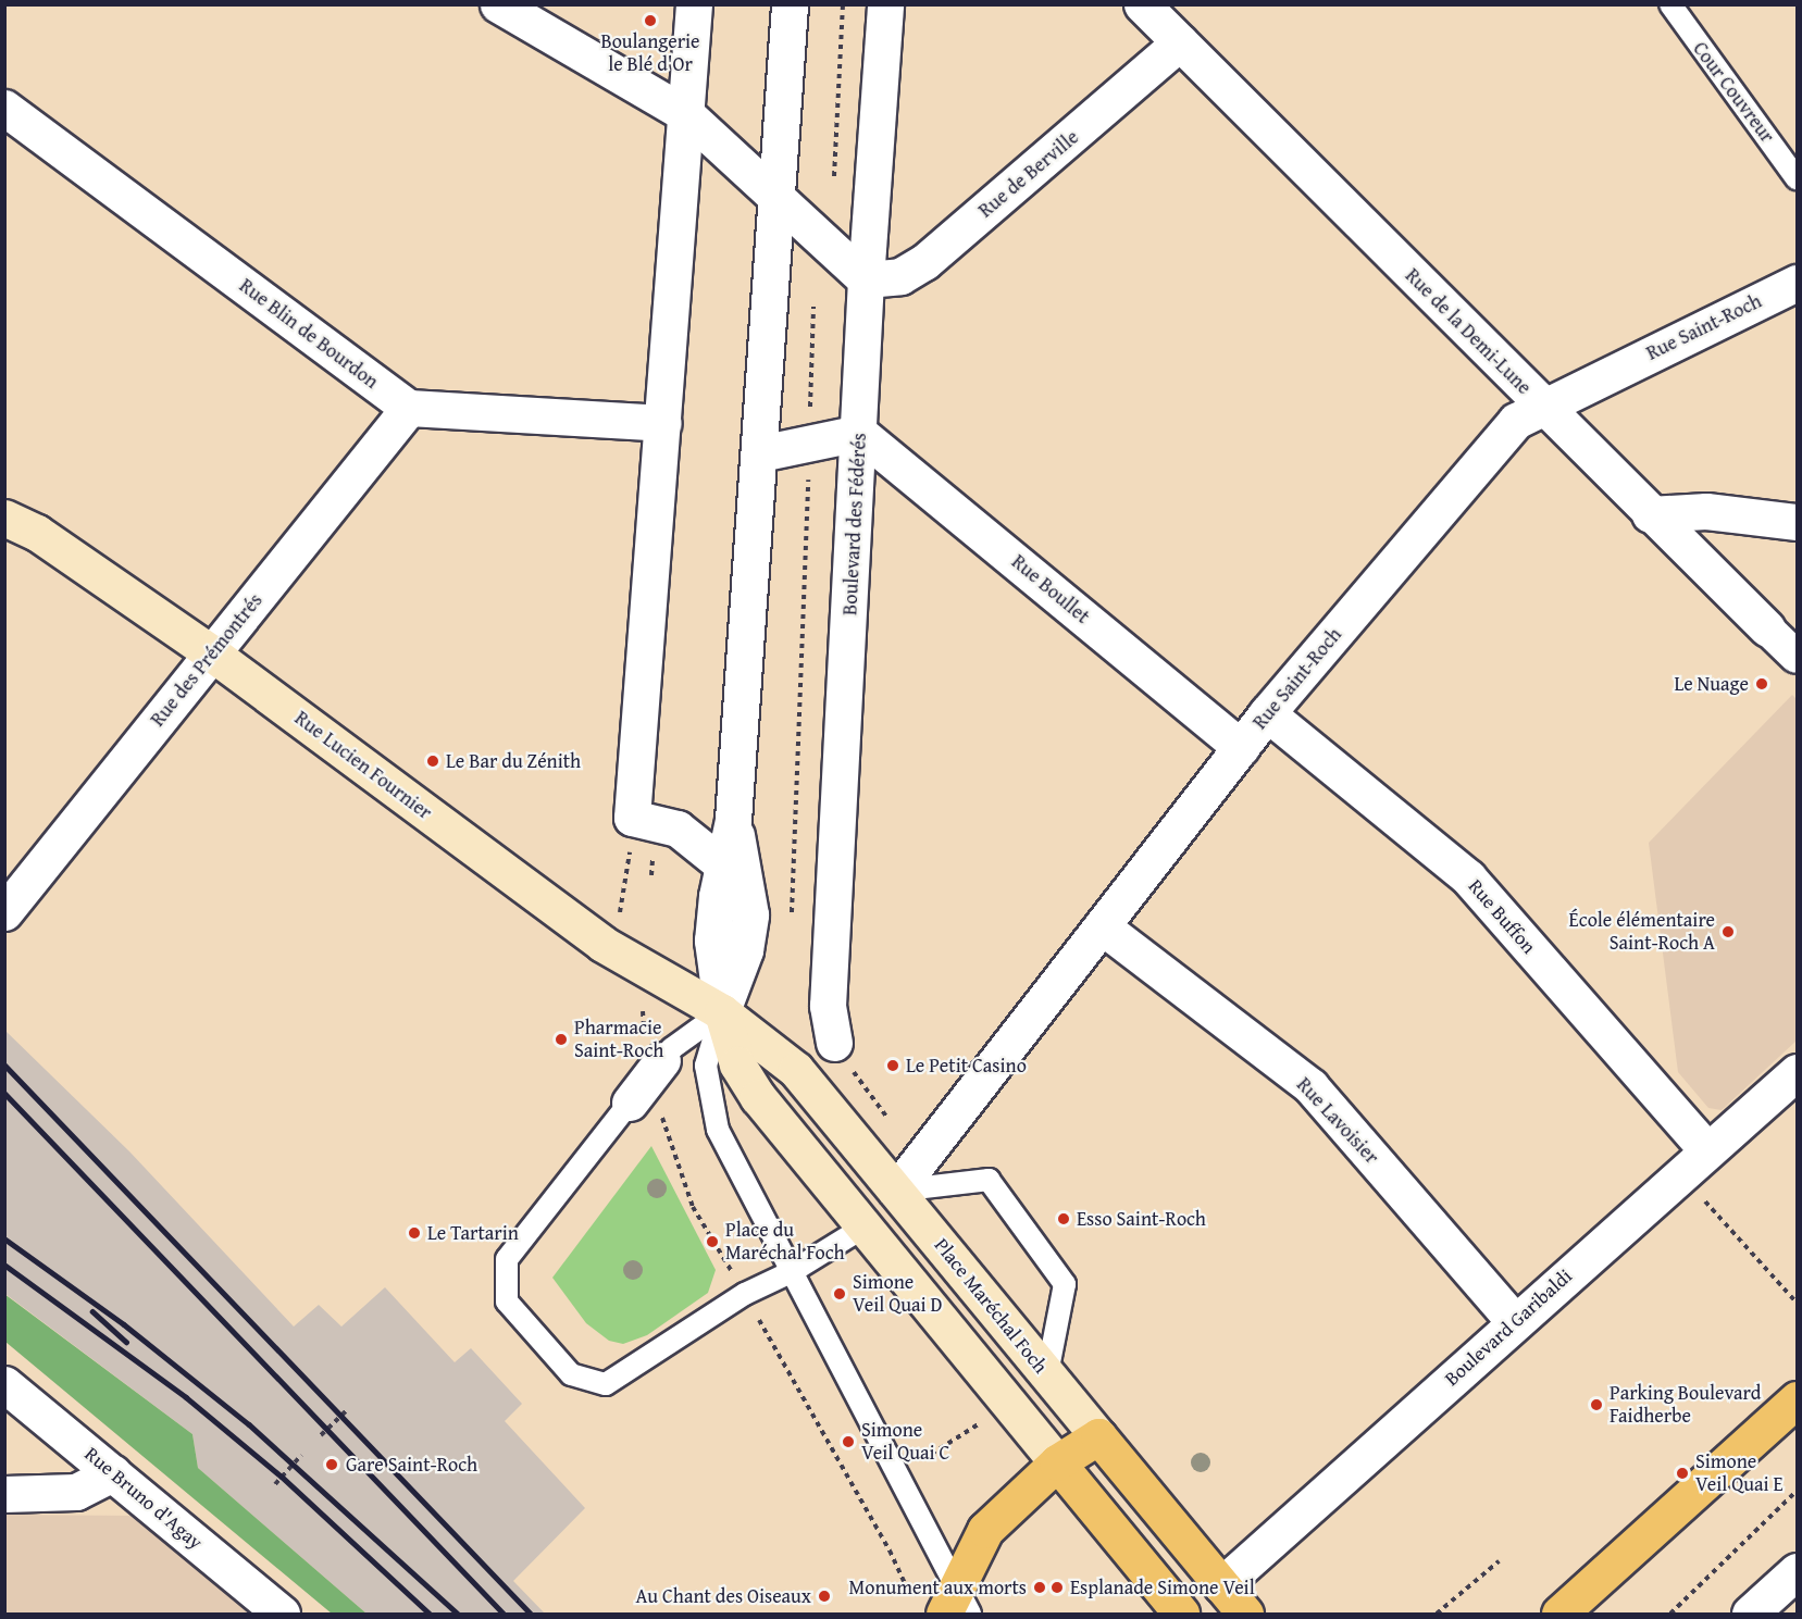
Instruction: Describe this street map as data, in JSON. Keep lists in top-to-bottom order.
{
  "streets": {
    "main road": ["Rue Lucien Fournier", "Place Maréchal Foch"],
    "street": [
      "Rue de Berville",
      "Rue Saint-Roch",
      "Rue de la Demi-Lune",
      "Rue Blin de Bourdon",
      "Boulevard des Fédérés",
      "Rue Boullet",
      "Rue des Prémontrés",
      "Rue Buffon",
      "Rue Lavoisier",
      "Boulevard Garibaldi",
      "Rue Bruno d'Agay"
    ],
    "lane": ["Cour Couvreur"]
  },
  "crossings": [
    ["Rue de Berville", "Rue de la Demi-Lune"],
    ["Rue de Berville", "Boulevard des Fédérés"],
    ["Rue Saint-Roch", "Rue de la Demi-Lune"],
    ["Rue Saint-Roch", "Rue Boullet"],
    ["Rue Saint-Roch", "Rue Buffon"],
    ["Rue Saint-Roch", "Rue Lavoisier"],
    ["Rue Saint-Roch", "Place Maréchal Foch"],
    ["Rue Blin de Bourdon", "Rue des Prémontrés"],
    ["Boulevard des Fédérés", "Rue Boullet"],
    ["Rue des Prémontrés", "Rue Lucien Fournier"],
    ["Rue Lucien Fournier", "Place Maréchal Foch"],
    ["Rue Buffon", "Boulevard Garibaldi"],
    ["Rue Lavoisier", "Boulevard Garibaldi"],
    ["Place Maréchal Foch", "Boulevard Garibaldi"]
  ],
  "places": [
    "Boulangerie le Blé d'Or",
    "Le Nuage",
    "Le Bar du Zénith",
    "École élémentaire Saint-Roch A",
    "Pharmacie Saint-Roch",
    "Le Petit Casino",
    "Esso Saint-Roch",
    "Le Tartarin",
    "Place du Maréchal Foch",
    "Simone Veil Quai D",
    "Parking Boulevard Faidherbe",
    "Simone Veil Quai C",
    "Gare Saint-Roch",
    "Simone Veil Quai E",
    "Monument aux morts",
    "Esplanade Simone Veil",
    "Au Chant des Oiseaux"
  ]
}
